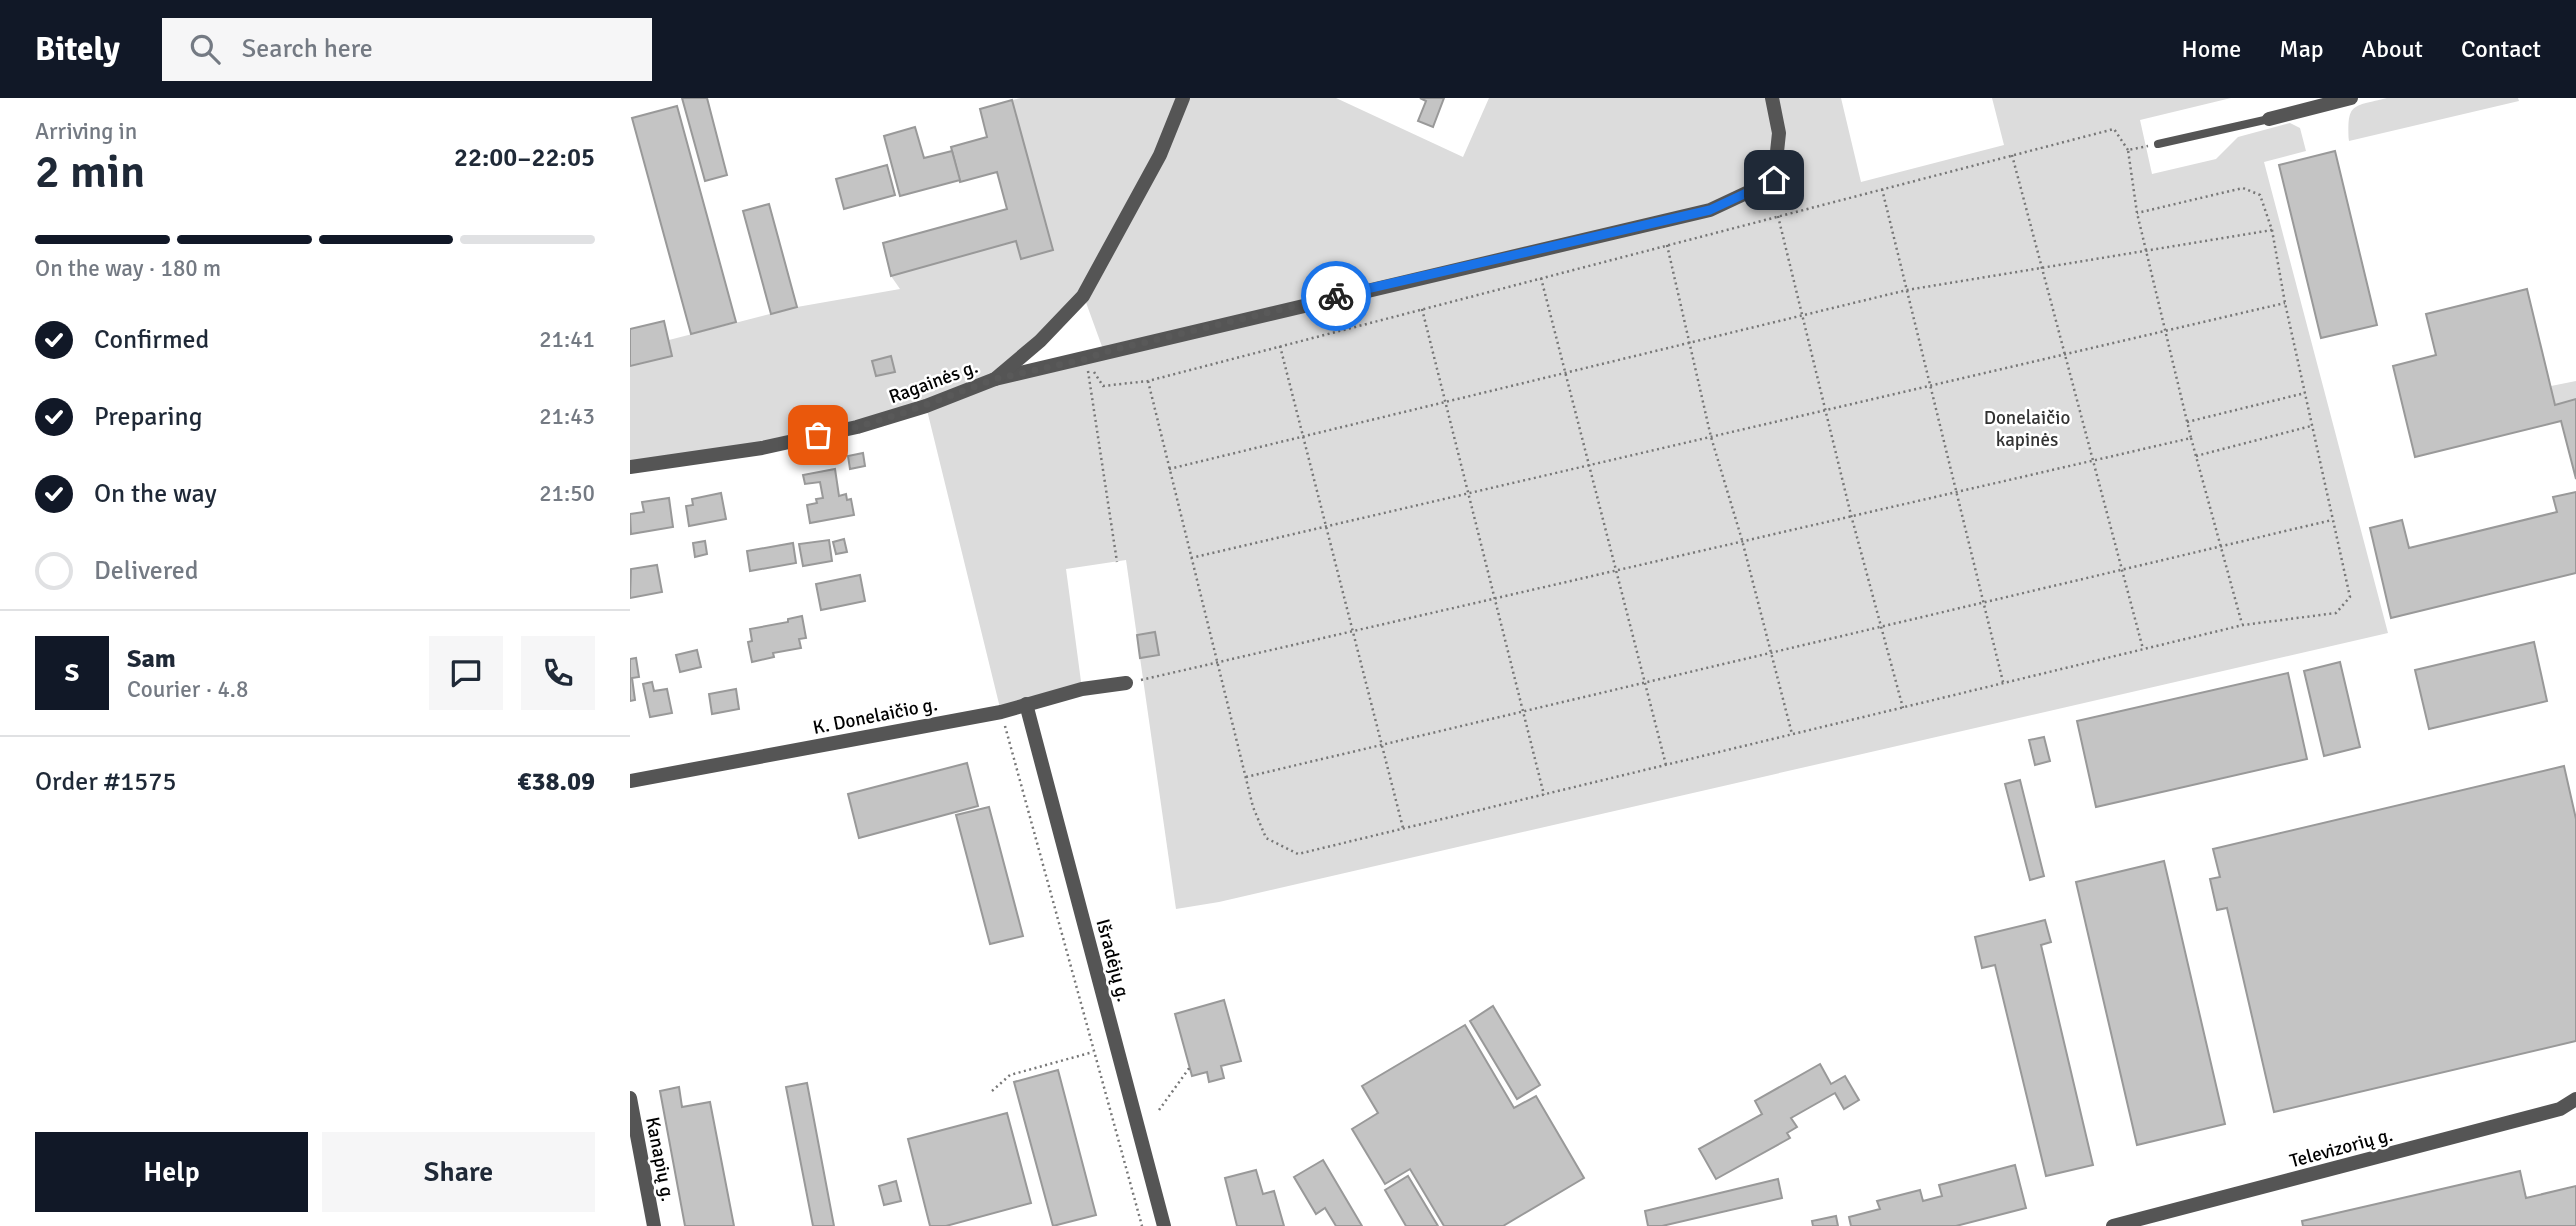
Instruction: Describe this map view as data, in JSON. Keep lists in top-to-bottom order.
{
  "streets": {
    "street": [
      "Ragainės g.",
      "K. Donelaičio g.",
      "Išradėjų g.",
      "Televizorių g.",
      "Kanapių g."
    ]
  },
  "crossings": [
    ["K. Donelaičio g.", "Išradėjų g."]
  ],
  "parks": ["Donelaičio kapinės"],
  "page": {
    "header": "Bitely",
    "search": "Search here",
    "nav": [
      "Home",
      "Map",
      "About",
      "Contact"
    ],
    "heading": ["2 min", "Arriving in", "22:00–22:05"],
    "panel": [
      "Sam",
      "Courier · 4.8",
      "Order #1575",
      "€38.09"
    ],
    "bar": "On the way · 180 m",
    "list": [
      ["Confirmed", "21:41"],
      ["Preparing", "21:43"],
      ["On the way", "21:50"],
      "Delivered"
    ],
    "round": "S",
    "buttons": ["Help", "Share"]
  }
}
